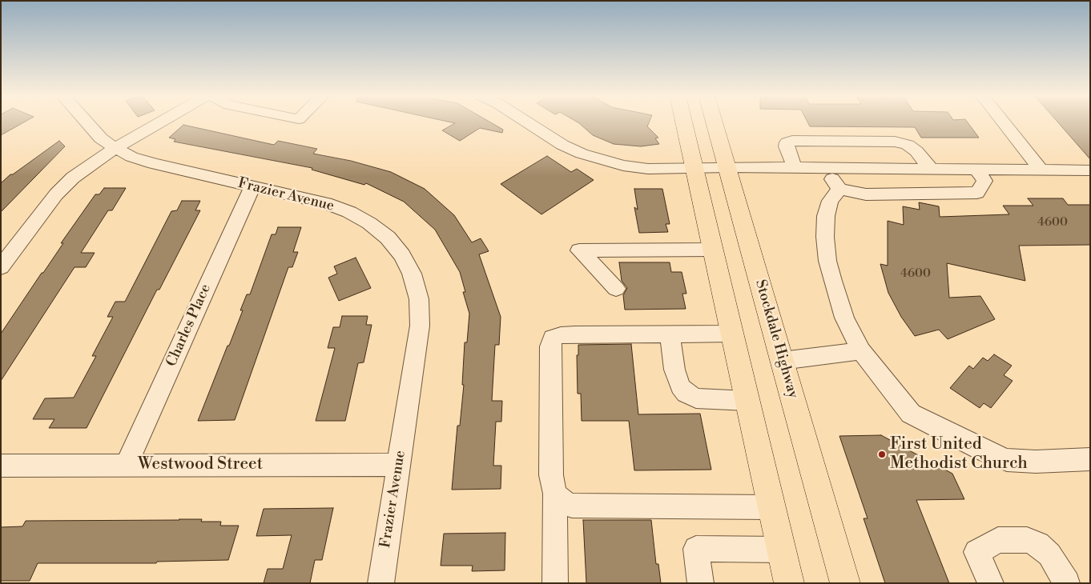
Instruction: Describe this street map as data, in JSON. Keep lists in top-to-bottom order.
{
  "streets": {
    "main road": ["Stockdale Highway"],
    "street": ["Frazier Avenue", "Charles Place", "Westwood Street"]
  },
  "crossings": [
    ["Frazier Avenue", "Charles Place"],
    ["Frazier Avenue", "Westwood Street"],
    ["Charles Place", "Westwood Street"]
  ],
  "places": ["First United Methodist Church"],
  "house_numbers": ["4600", "4600"]
}
